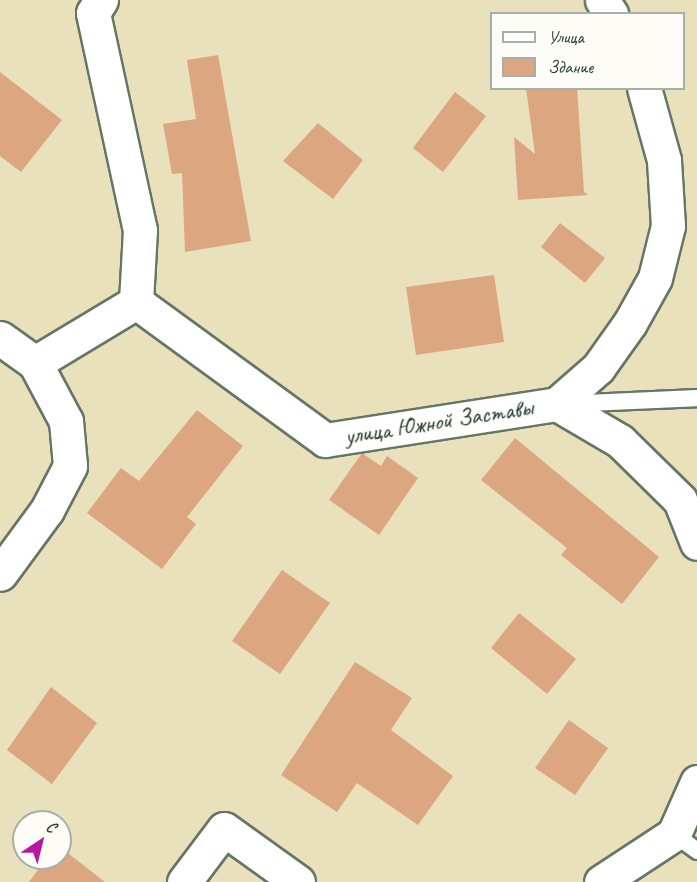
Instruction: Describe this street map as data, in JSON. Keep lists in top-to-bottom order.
{
  "streets": {
    "street": ["улица Южной Заставы"]
  },
  "legend": ["Улица", "Здание"],
  "north": "top right"
}
